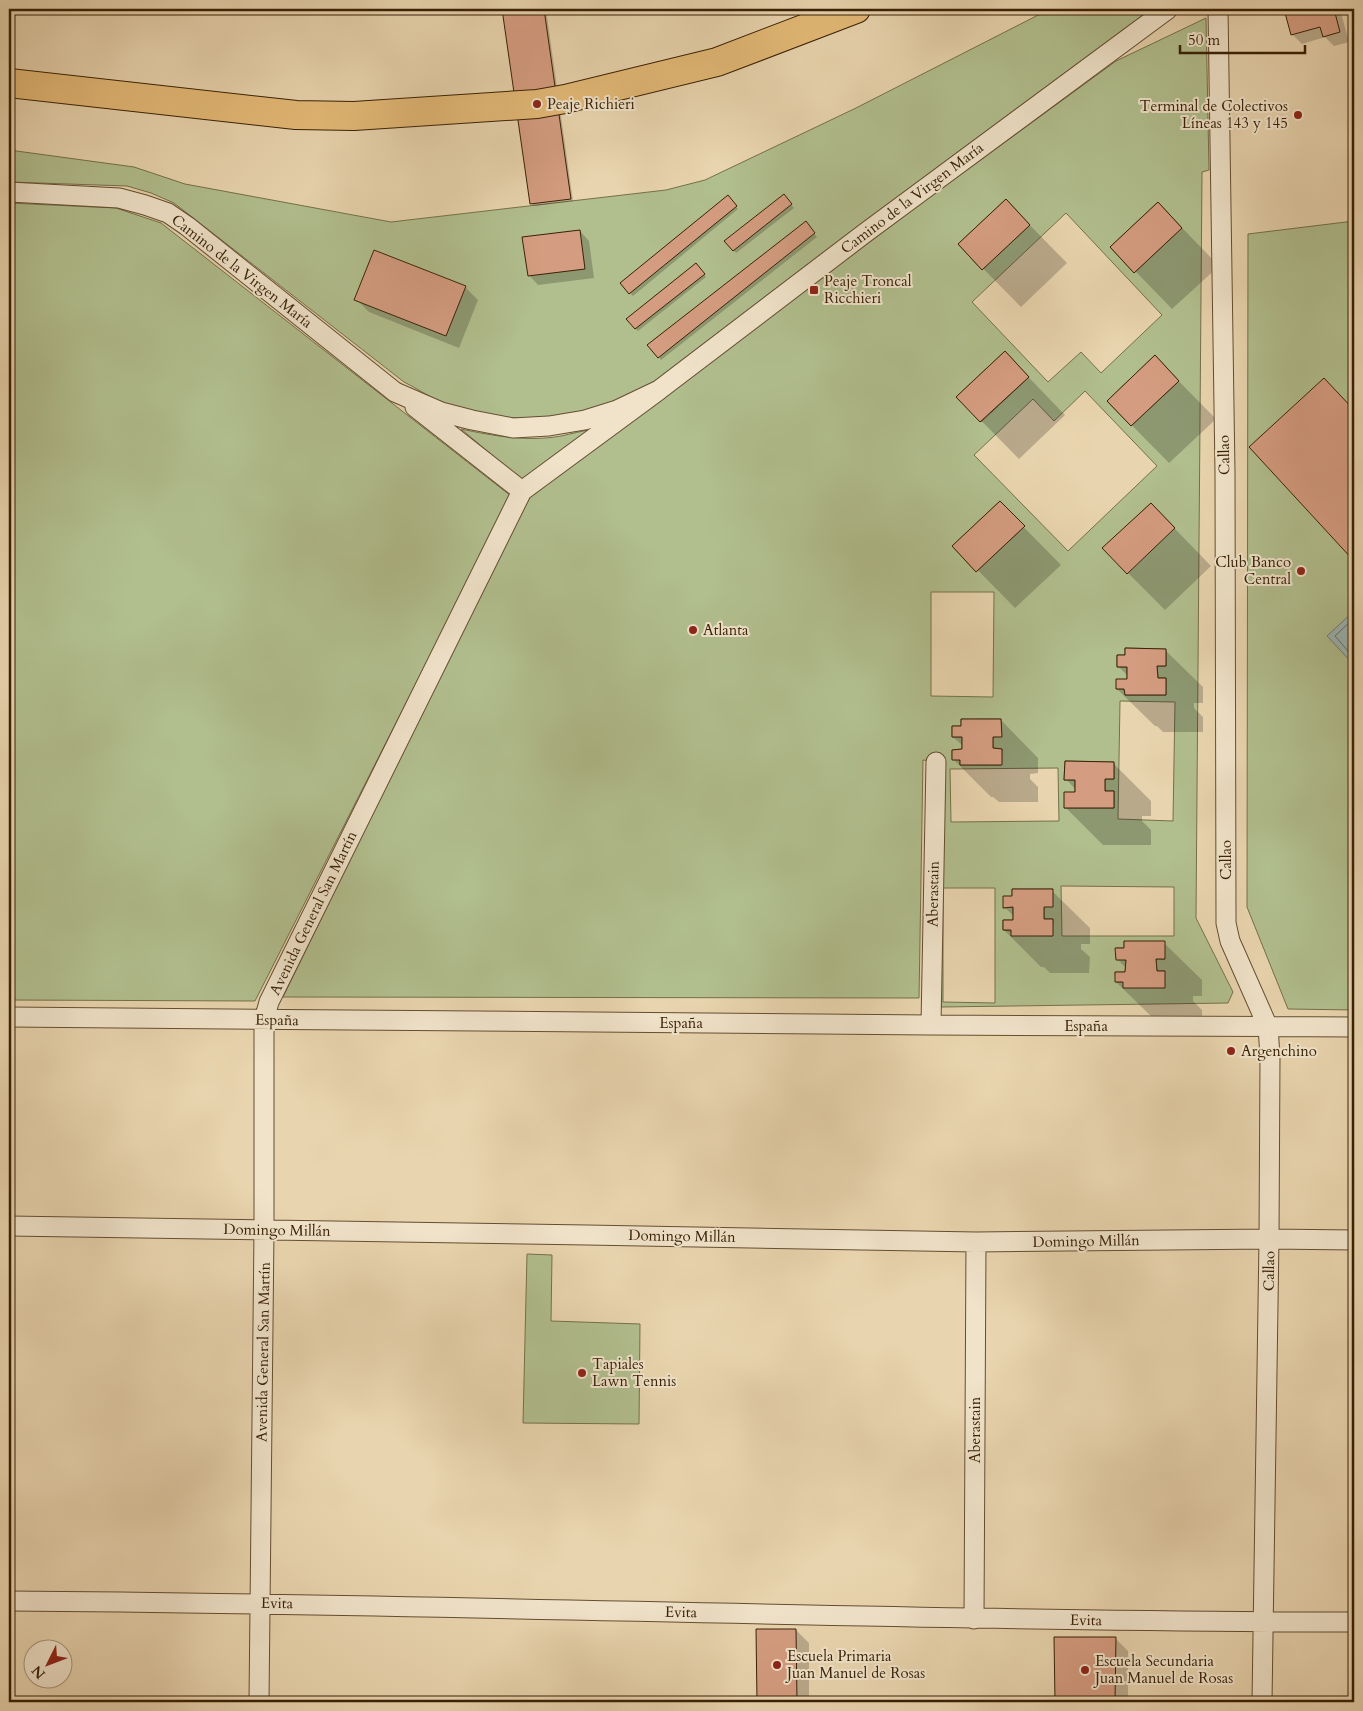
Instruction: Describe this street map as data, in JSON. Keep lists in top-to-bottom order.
{
  "streets": {
    "street": [
      "Camino de la Virgen María",
      "Callao",
      "Aberastain",
      "Avenida General San Martín",
      "España",
      "Domingo Millán",
      "Evita"
    ]
  },
  "crossings": [
    ["Camino de la Virgen María", "Avenida General San Martín"],
    ["Callao", "España"],
    ["Callao", "Domingo Millán"],
    ["Callao", "Evita"],
    ["Aberastain", "España"],
    ["Aberastain", "Domingo Millán"],
    ["Aberastain", "Evita"],
    ["Avenida General San Martín", "España"],
    ["Avenida General San Martín", "Domingo Millán"],
    ["Avenida General San Martín", "Evita"]
  ],
  "places": {
    "other": [
      "Peaje Richieri",
      "Terminal de Colectivos Líneas 143 y 145",
      "Club Banco Central",
      "Atlanta",
      "Argenchino",
      "Tapiales Lawn Tennis",
      "Escuela Primaria Juan Manuel de Rosas",
      "Escuela Secundaria Juan Manuel de Rosas"
    ],
    "transit": ["Peaje Troncal Ricchieri"]
  },
  "scale_bar": "50 m",
  "north": "bottom left"
}
